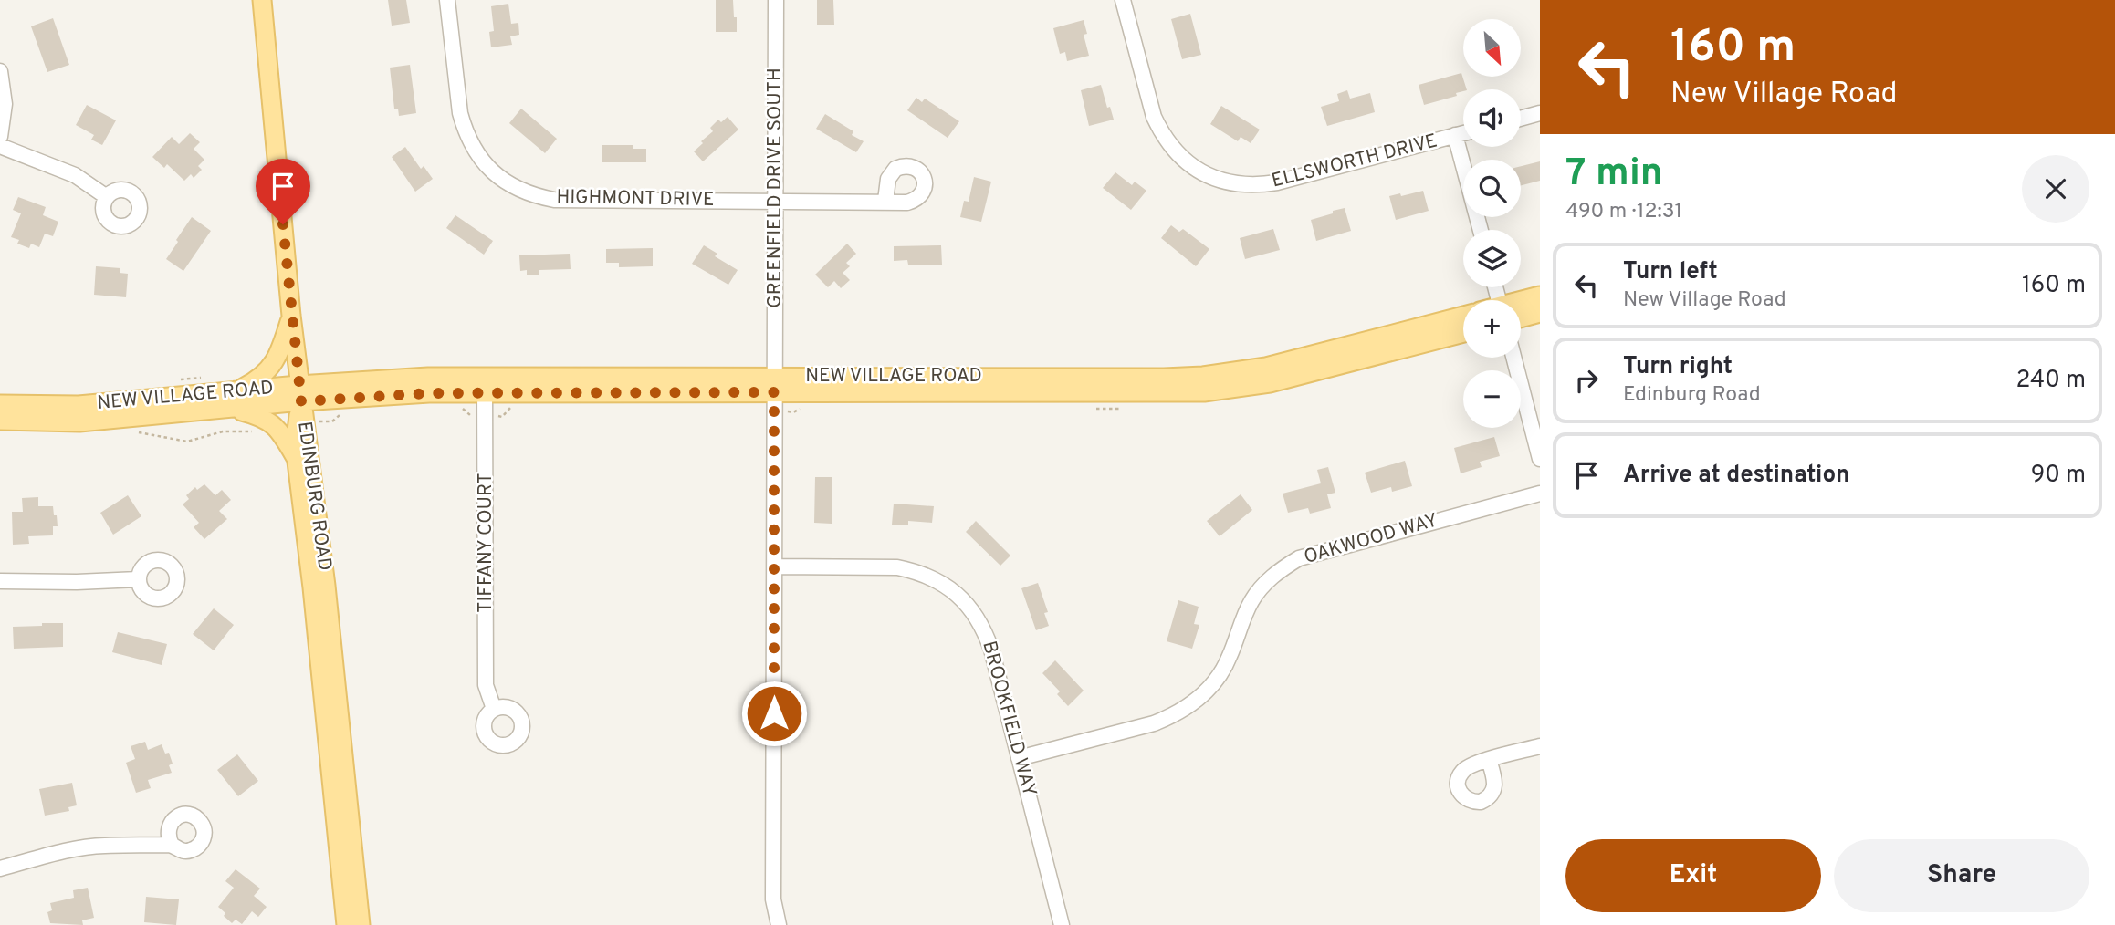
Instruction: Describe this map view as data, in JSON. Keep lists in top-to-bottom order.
{
  "streets": {
    "main road": ["NEW VILLAGE ROAD", "EDINBURG ROAD"],
    "street": [
      "ELLSWORTH DRIVE",
      "GREENFIELD DRIVE SOUTH",
      "HIGHMONT DRIVE",
      "OAKWOOD WAY",
      "TIFFANY COURT",
      "BROOKFIELD WAY"
    ]
  },
  "crossings": [
    ["GREENFIELD DRIVE SOUTH", "HIGHMONT DRIVE"],
    ["GREENFIELD DRIVE SOUTH", "NEW VILLAGE ROAD"],
    ["GREENFIELD DRIVE SOUTH", "BROOKFIELD WAY"],
    ["NEW VILLAGE ROAD", "EDINBURG ROAD"],
    ["NEW VILLAGE ROAD", "TIFFANY COURT"],
    ["OAKWOOD WAY", "BROOKFIELD WAY"]
  ],
  "north": "bottom right",
  "page": {
    "turn": ["160 m", "New Village Road"],
    "map_buttons": ["+", "−"],
    "heading": ["7 min", "490 m · 12:31"],
    "list": [
      {
        "name": "Turn left",
        "note": "New Village Road",
        "value": "160 m"
      },
      {
        "name": "Turn right",
        "note": "Edinburg Road",
        "value": "240 m"
      },
      {
        "name": "Arrive at destination",
        "value": "90 m"
      }
    ],
    "buttons": ["Exit", "Share"]
  }
}
